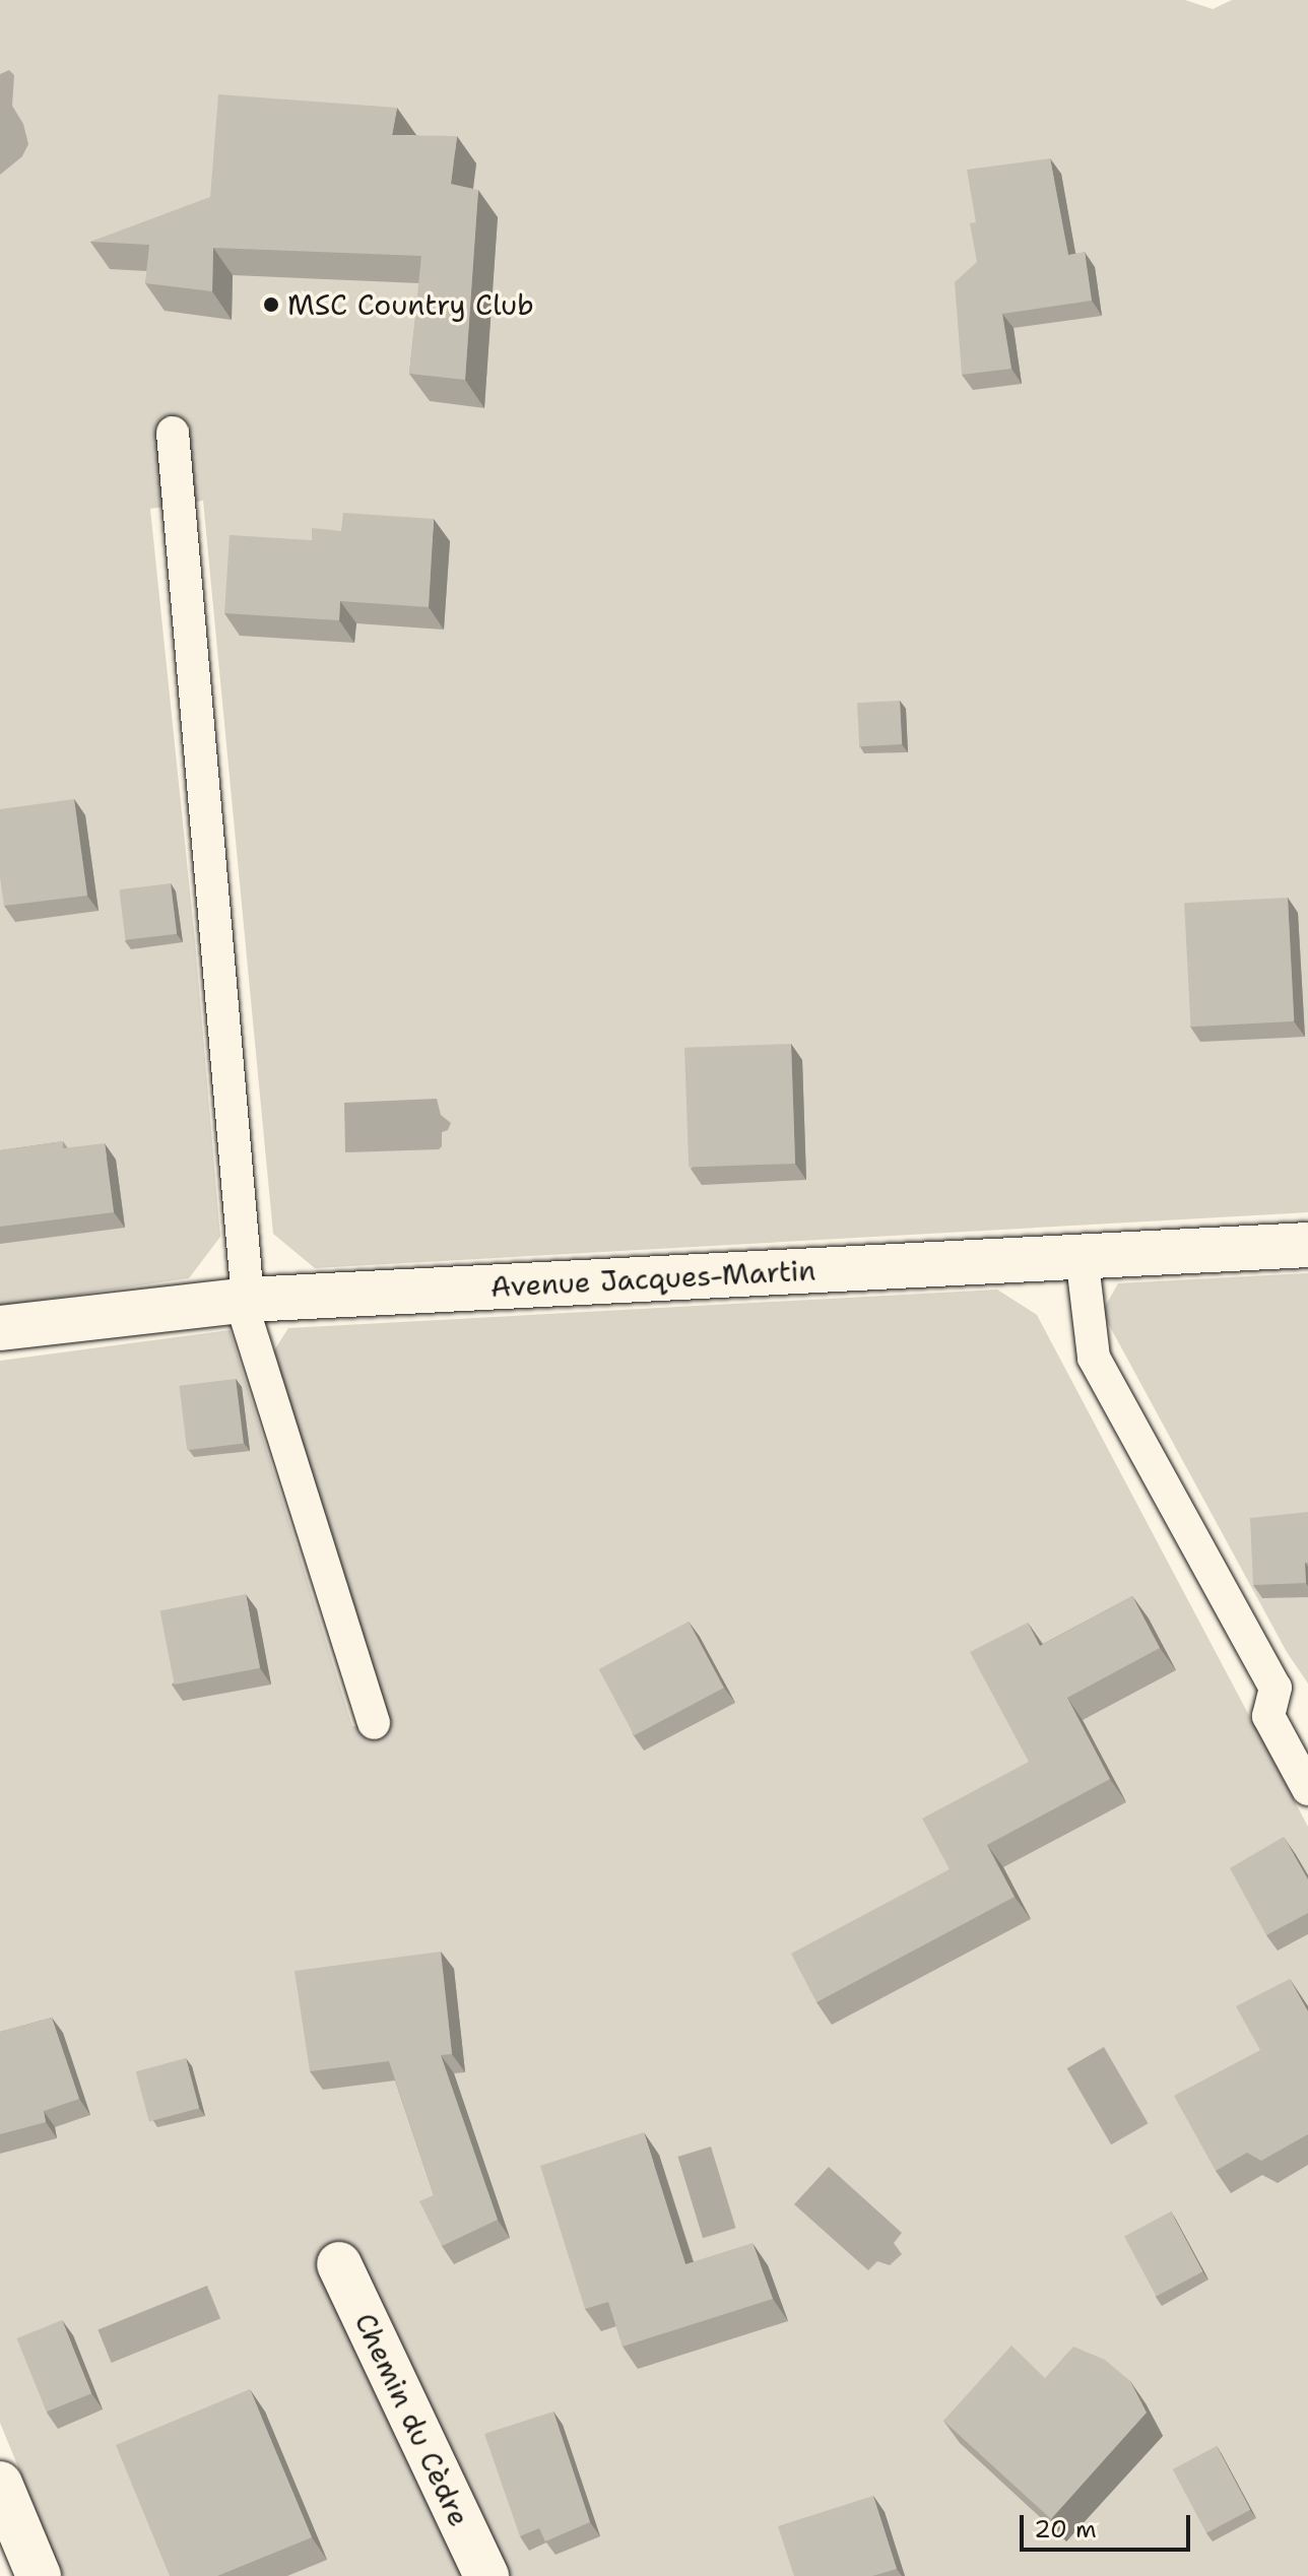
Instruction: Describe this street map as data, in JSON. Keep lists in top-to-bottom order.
{
  "streets": {
    "street": ["Avenue Jacques-Martin", "Chemin du Cèdre"]
  },
  "places": ["MSC Country Club"],
  "scale_bar": "20 m"
}
